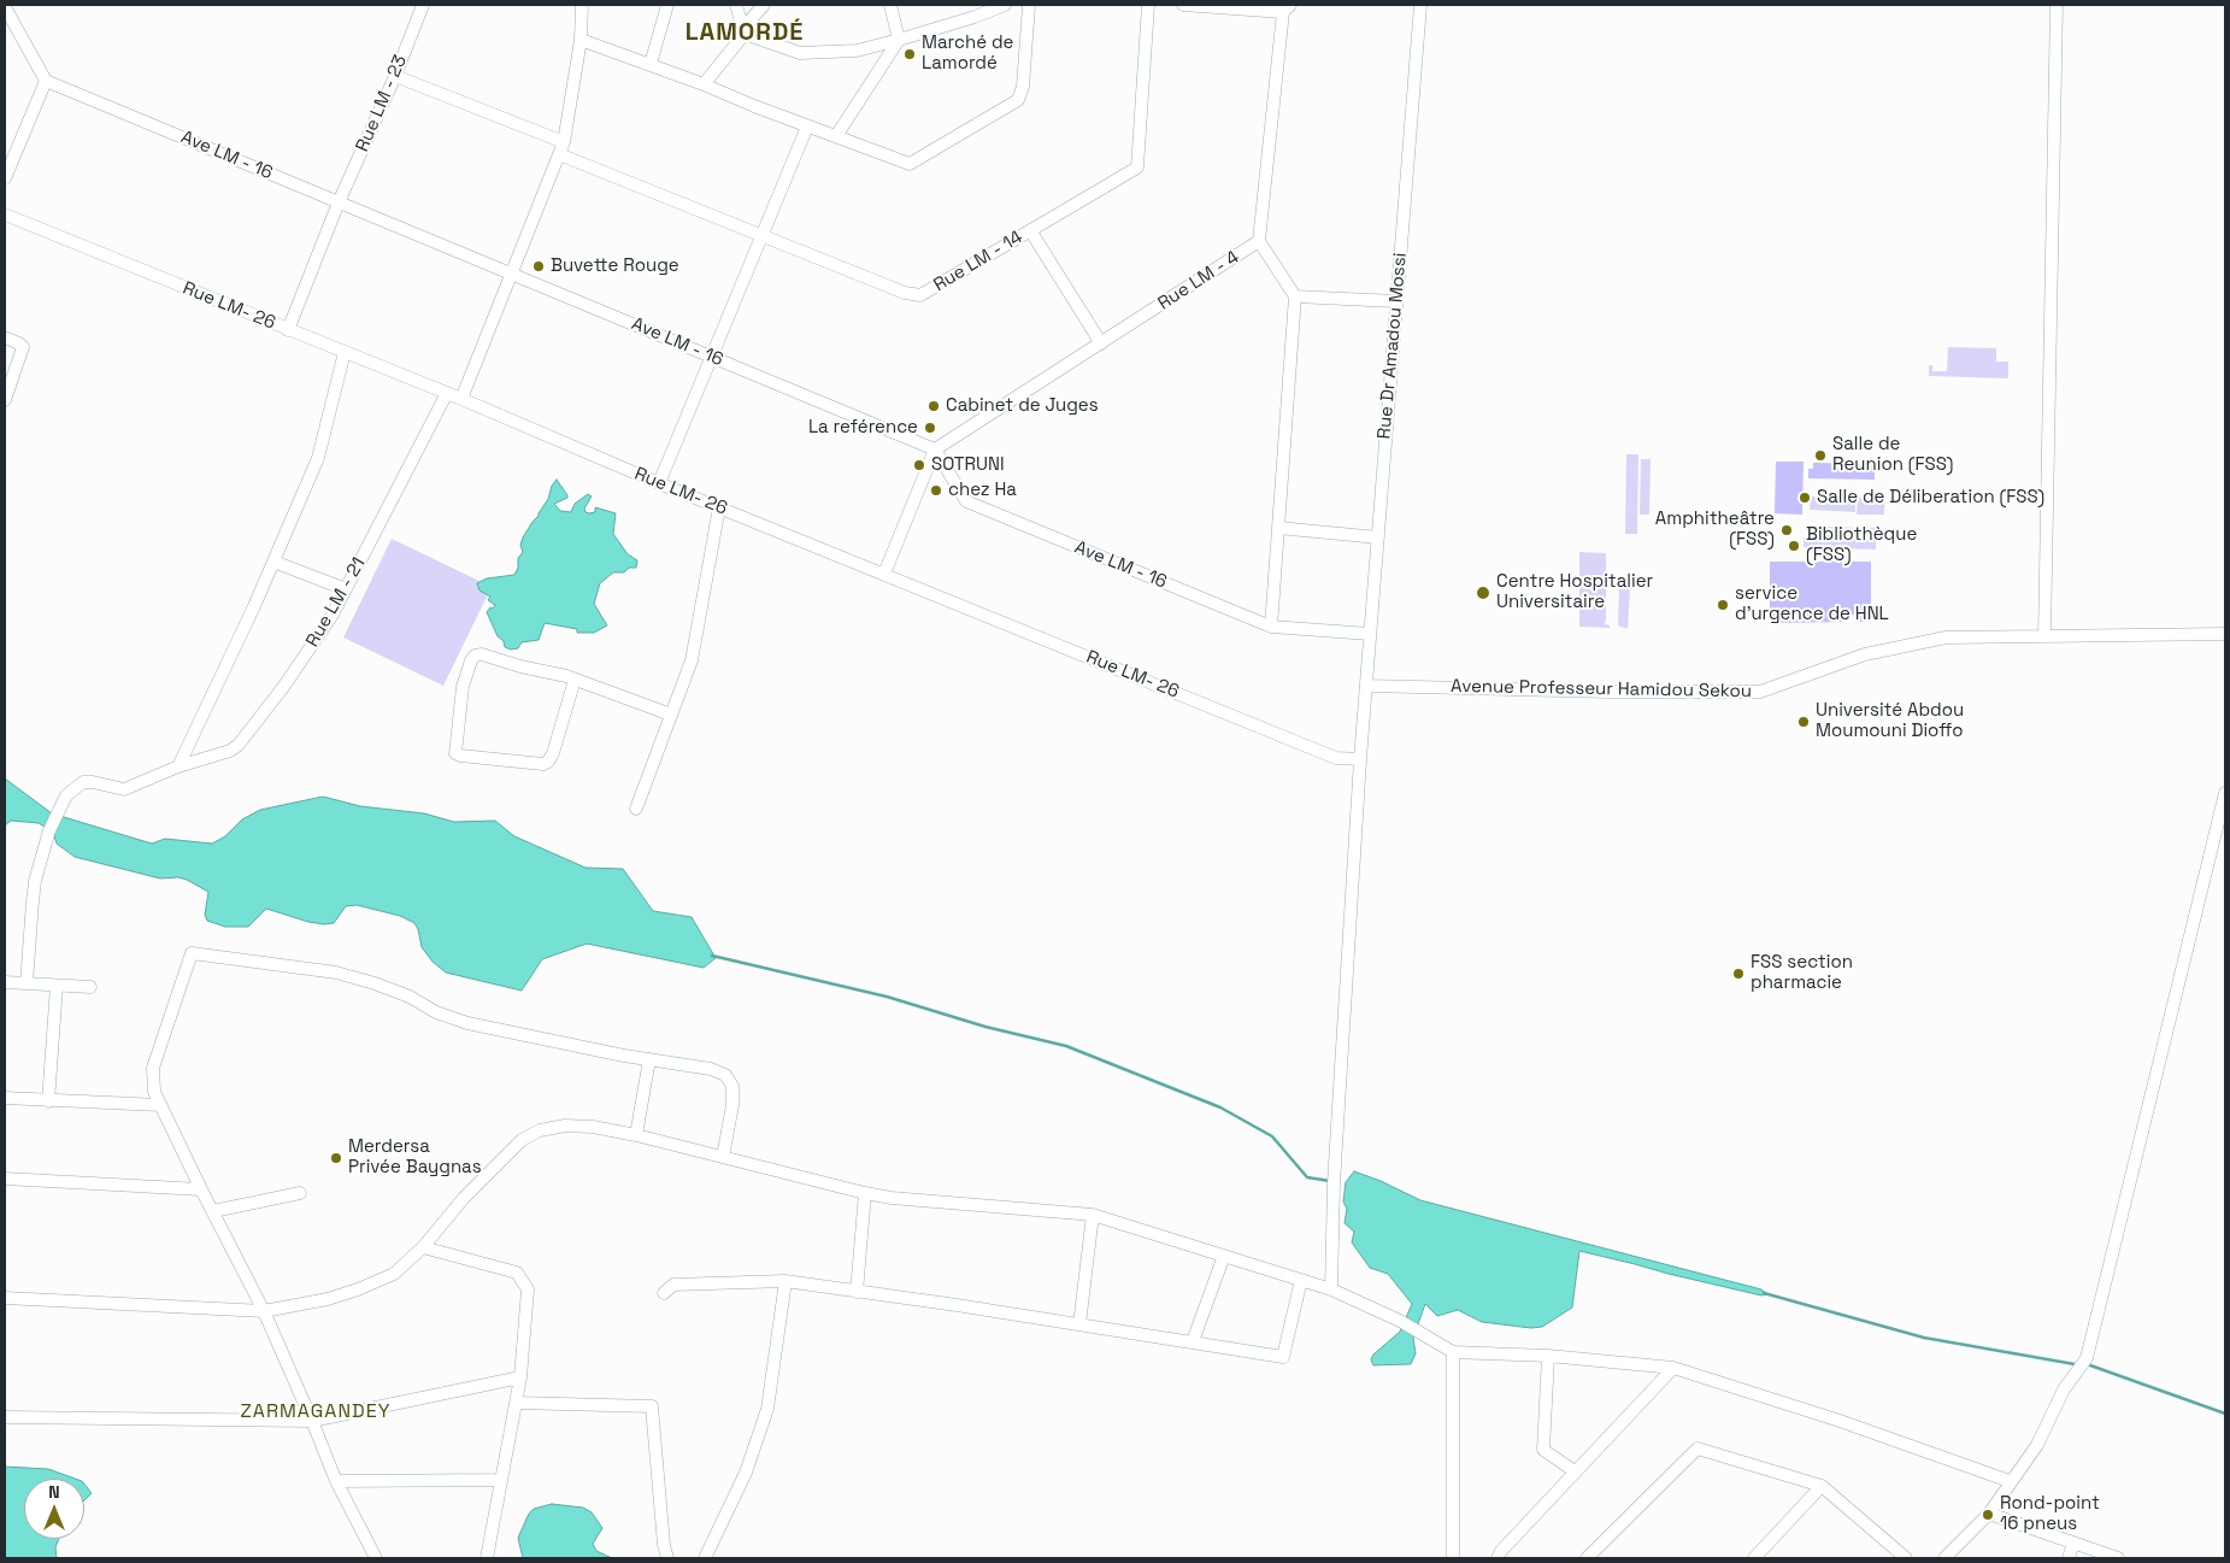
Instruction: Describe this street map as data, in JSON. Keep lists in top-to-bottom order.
{
  "streets": {
    "street": [
      "Rue LM - 23",
      "Ave LM - 16",
      "Rue LM - 14",
      "Rue LM - 4",
      "Rue LM- 26",
      "Rue Dr Amadou Mossi",
      "Rue LM - 21",
      "Avenue Professeur Hamidou Sekou"
    ]
  },
  "crossings": [
    ["Rue LM - 23", "Ave LM - 16"],
    ["Rue LM - 23", "Rue LM- 26"],
    ["Ave LM - 16", "Rue LM - 4"],
    ["Ave LM - 16", "Rue Dr Amadou Mossi"],
    ["Rue LM- 26", "Rue Dr Amadou Mossi"],
    ["Rue LM- 26", "Rue LM - 21"],
    ["Rue Dr Amadou Mossi", "Avenue Professeur Hamidou Sekou"]
  ],
  "districts": ["LAMORDÉ", "ZARMAGANDEY"],
  "places": [
    "Marché de Lamordé",
    "Buvette Rouge",
    "Cabinet de Juges",
    "La reférence",
    "Salle de Reunion (FSS)",
    "SOTRUNI",
    "chez Ha",
    "Salle de Déliberation (FSS)",
    "Amphitheâtre (FSS)",
    "Bibliothèque (FSS)",
    "Centre Hospitalier Universitaire",
    "service d'urgence de HNL",
    "Université Abdou Moumouni Dioffo",
    "FSS section pharmacie",
    "Merdersa Privée Baygnas",
    "Rond-point 16 pneus"
  ],
  "north": "top"
}
